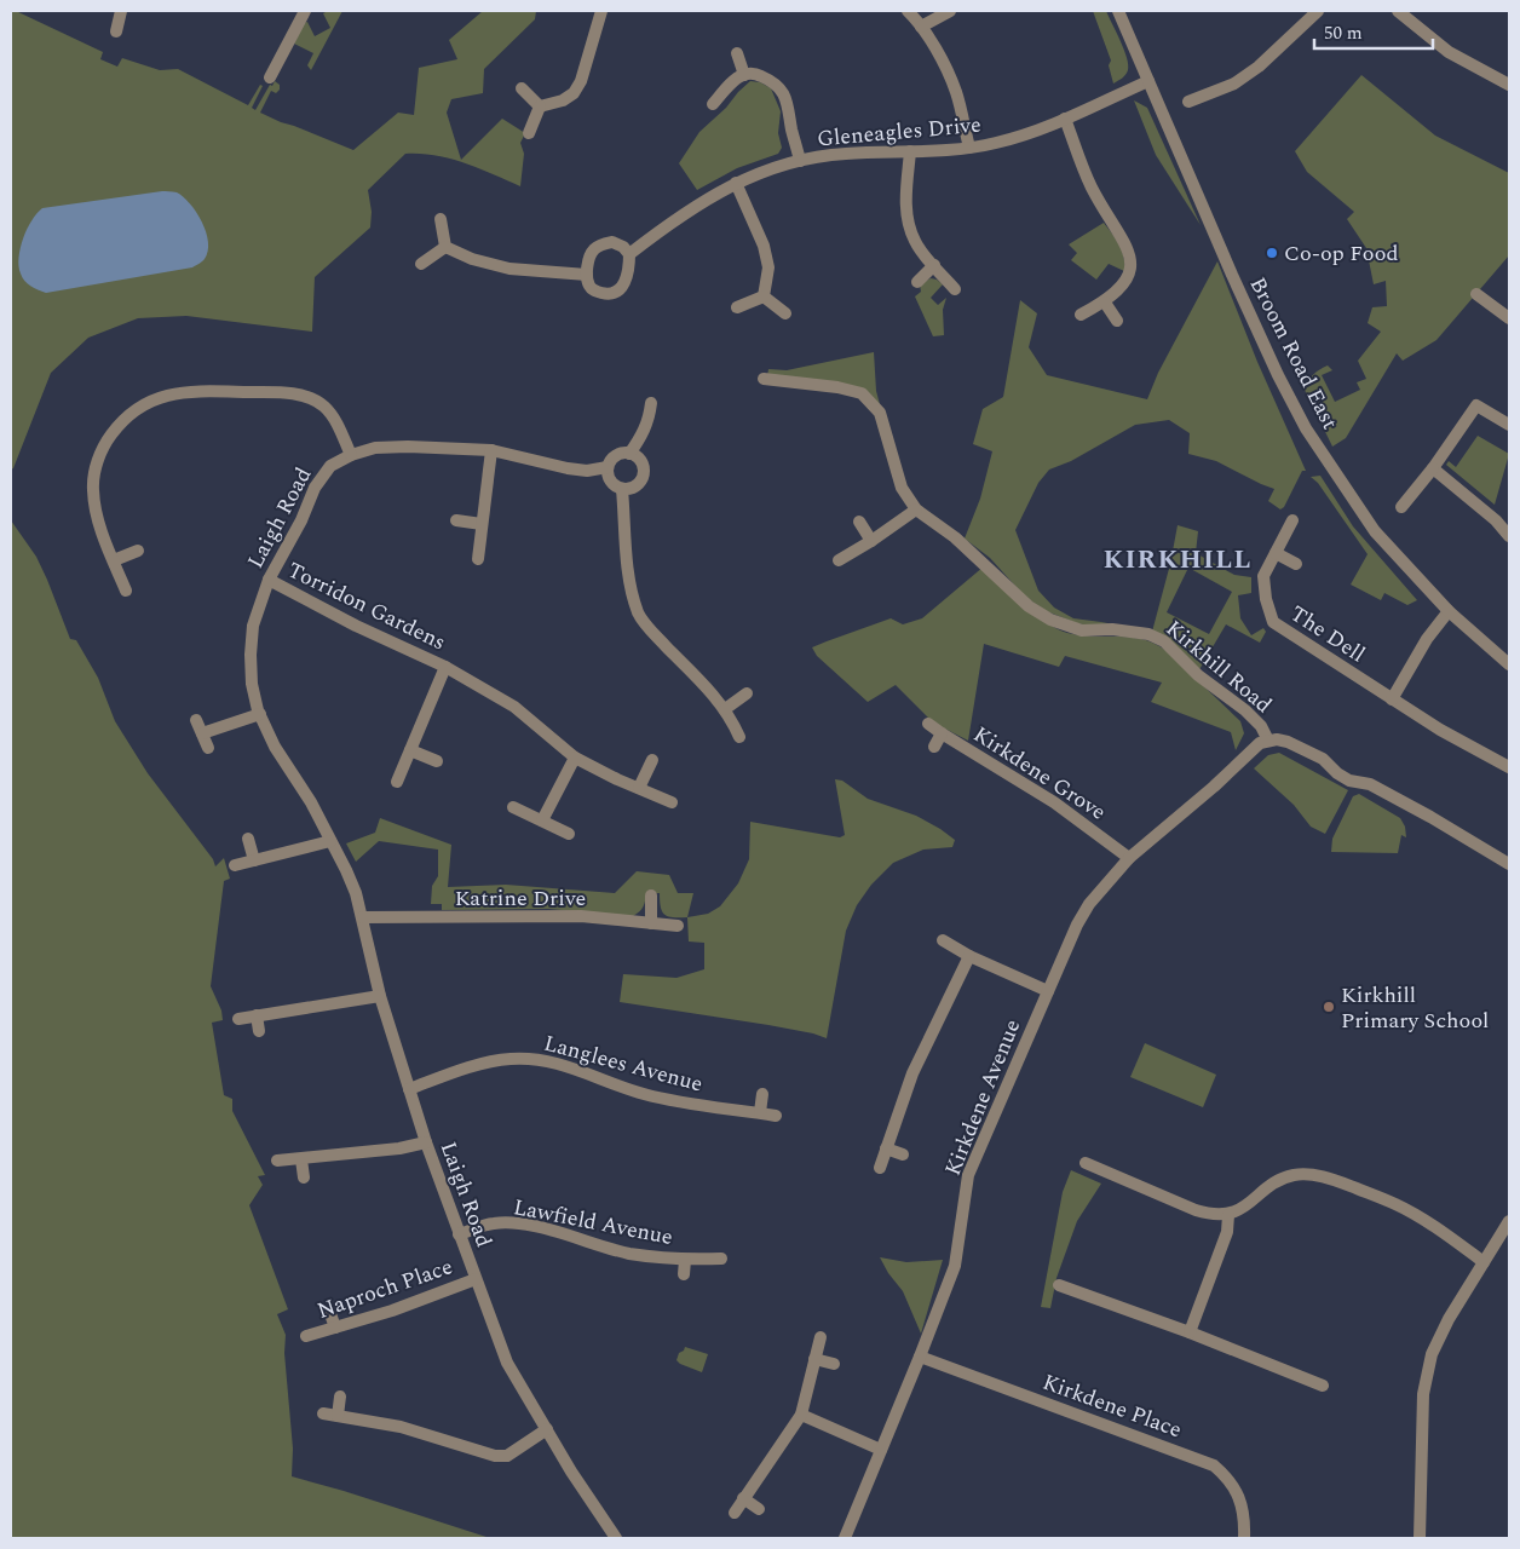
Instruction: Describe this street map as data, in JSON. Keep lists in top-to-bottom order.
{
  "streets": {
    "street": [
      "Gleneagles Drive",
      "Broom Road East",
      "Laigh Road",
      "Torridon Gardens",
      "The Dell",
      "Kirkhill Road",
      "Kirkdene Grove",
      "Katrine Drive",
      "Langlees Avenue",
      "Kirkdene Avenue",
      "Lawfield Avenue",
      "Naproch Place",
      "Kirkdene Place"
    ]
  },
  "crossings": [
    ["Gleneagles Drive", "Broom Road East"],
    ["Laigh Road", "Torridon Gardens"],
    ["Laigh Road", "Katrine Drive"],
    ["Laigh Road", "Langlees Avenue"],
    ["Laigh Road", "Lawfield Avenue"],
    ["Laigh Road", "Naproch Place"],
    ["Kirkhill Road", "Kirkdene Avenue"],
    ["Kirkdene Grove", "Kirkdene Avenue"],
    ["Kirkdene Avenue", "Kirkdene Place"]
  ],
  "districts": ["KIRKHILL"],
  "places": ["Co-op Food", "Kirkhill Primary School"],
  "scale_bar": "50 m"
}
